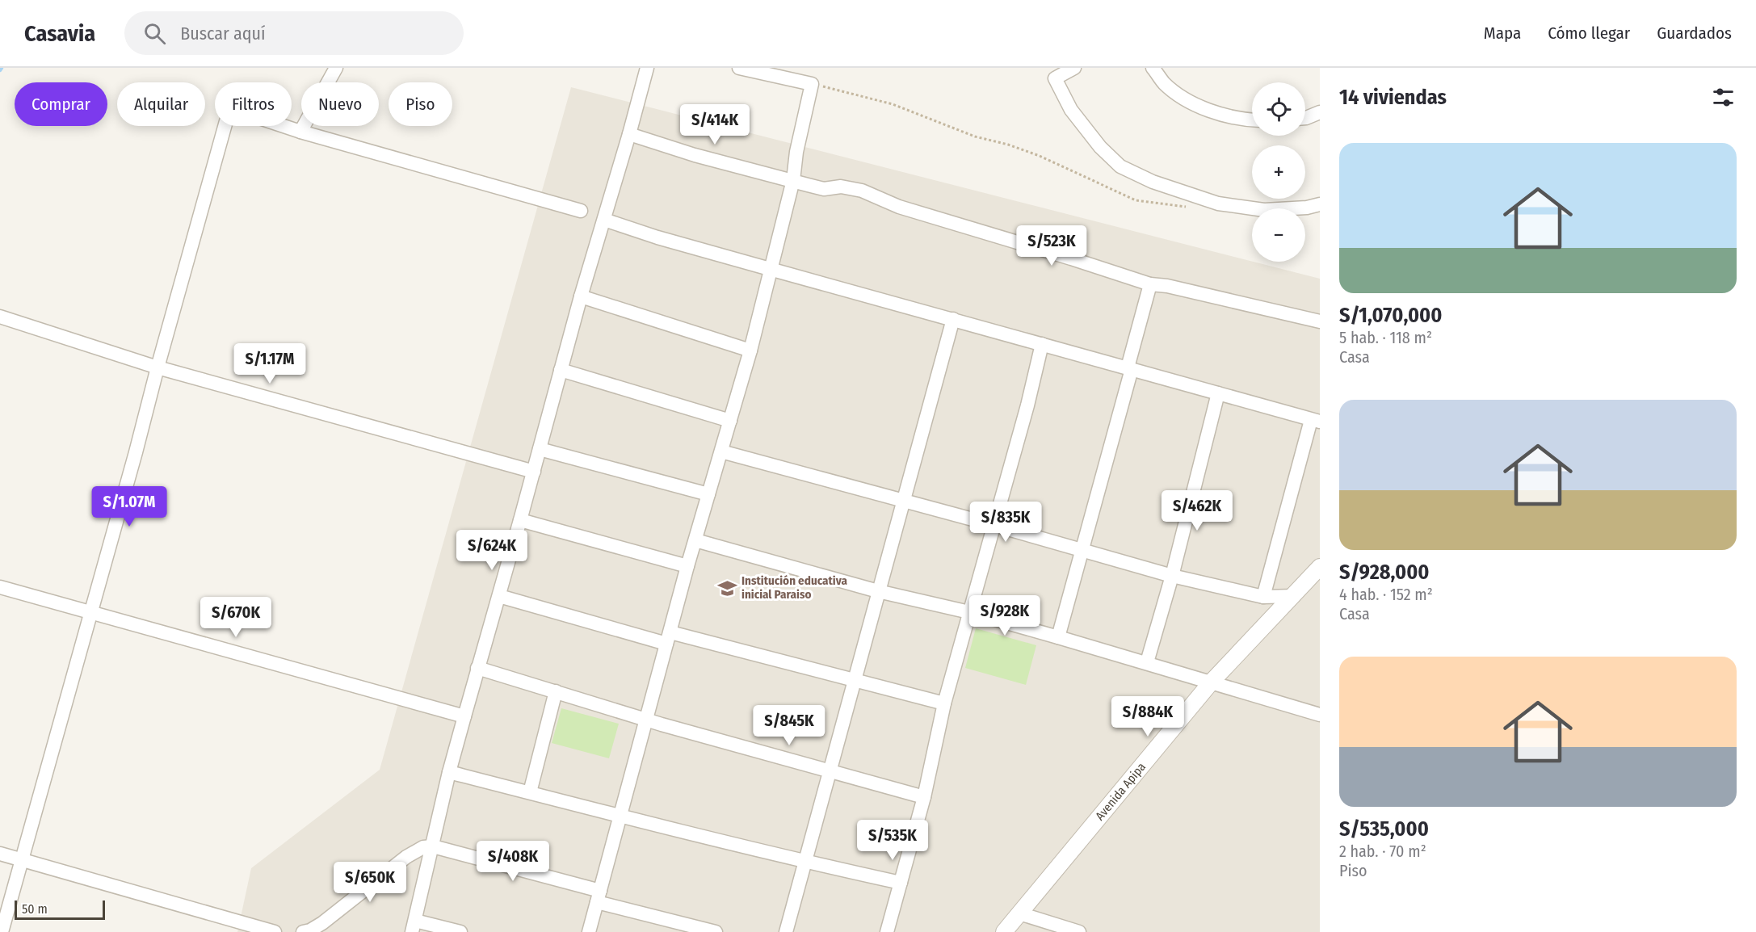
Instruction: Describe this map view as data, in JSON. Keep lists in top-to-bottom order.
{
  "streets": {
    "street": ["Avenida Apipa"]
  },
  "places": {
    "school or university": ["Institución educativa inicial Paraiso"]
  },
  "scale_bar": "50 m",
  "page": {
    "header": "Casavia",
    "search": "Buscar aquí",
    "nav": ["Mapa", "Cómo llegar", "Guardados"],
    "heading": "14 viviendas",
    "map_buttons": ["+", "−"],
    "chip": [
      "Comprar",
      "Alquilar",
      "Filtros",
      "Nuevo",
      "Piso"
    ],
    "price": [
      "S/414K",
      "S/523K",
      "S/1.17M",
      "S/1.07M",
      "S/462K",
      "S/835K",
      "S/624K",
      "S/928K",
      "S/670K",
      "S/884K",
      "S/845K",
      "S/535K",
      "S/408K",
      "S/650K"
    ],
    "list": [
      {
        "name": "S/1,070,000",
        "note": "5 hab. · 118 m² · Casa"
      },
      {
        "name": "S/928,000",
        "note": "4 hab. · 152 m² · Casa"
      },
      {
        "name": "S/535,000",
        "note": "2 hab. · 70 m² · Piso"
      }
    ],
    "scale": "50 m"
  }
}
